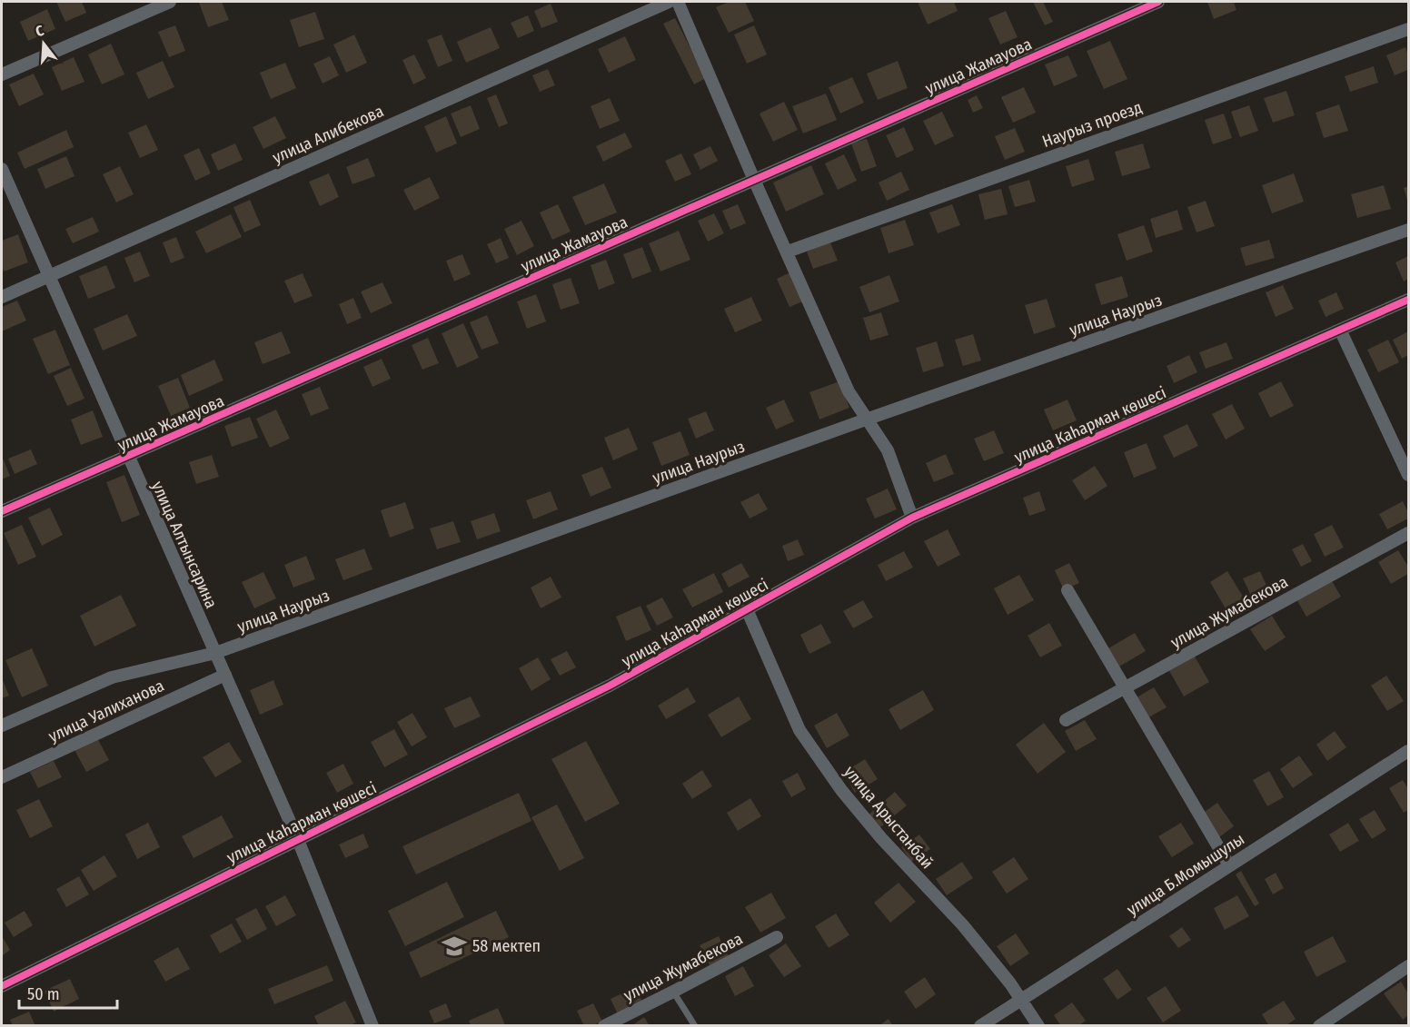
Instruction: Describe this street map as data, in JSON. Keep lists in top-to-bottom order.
{
  "streets": {
    "street": [
      "улица Жамауова",
      "Наурыз проезд",
      "улица Алибекова",
      "улица Наурыз",
      "улица Каһарман көшесі",
      "улица Алтынсарина",
      "улица Жумабекова",
      "улица Уалиханова",
      "улица Арыстанбай",
      "улица Б.Момышулы"
    ]
  },
  "crossings": [
    ["улица Жамауова", "улица Алтынсарина"],
    ["улица Алибекова", "улица Алтынсарина"],
    ["улица Наурыз", "улица Алтынсарина"],
    ["улица Каһарман көшесі", "улица Алтынсарина"],
    ["улица Каһарман көшесі", "улица Арыстанбай"],
    ["улица Алтынсарина", "улица Уалиханова"],
    ["улица Арыстанбай", "улица Б.Момышулы"]
  ],
  "places": {
    "school or university": ["58 мектеп"]
  },
  "scale_bar": "50 m",
  "north": "top"
}
